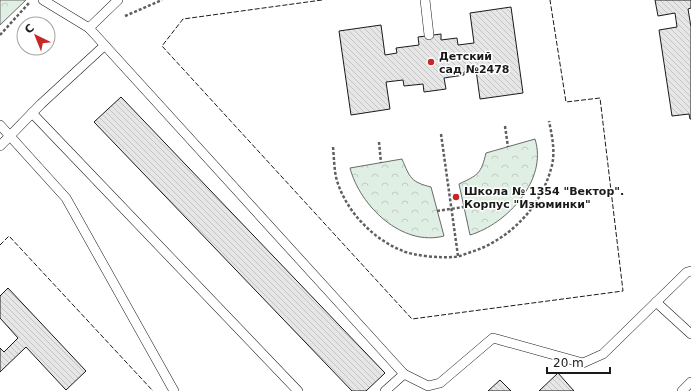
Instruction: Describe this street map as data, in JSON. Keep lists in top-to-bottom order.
{
  "places": ["Детский сад №2478", "Школа № 1354 \"Вектор\". Корпус \"Изюминки\""],
  "scale_bar": "20 m",
  "north": "top left"
}
